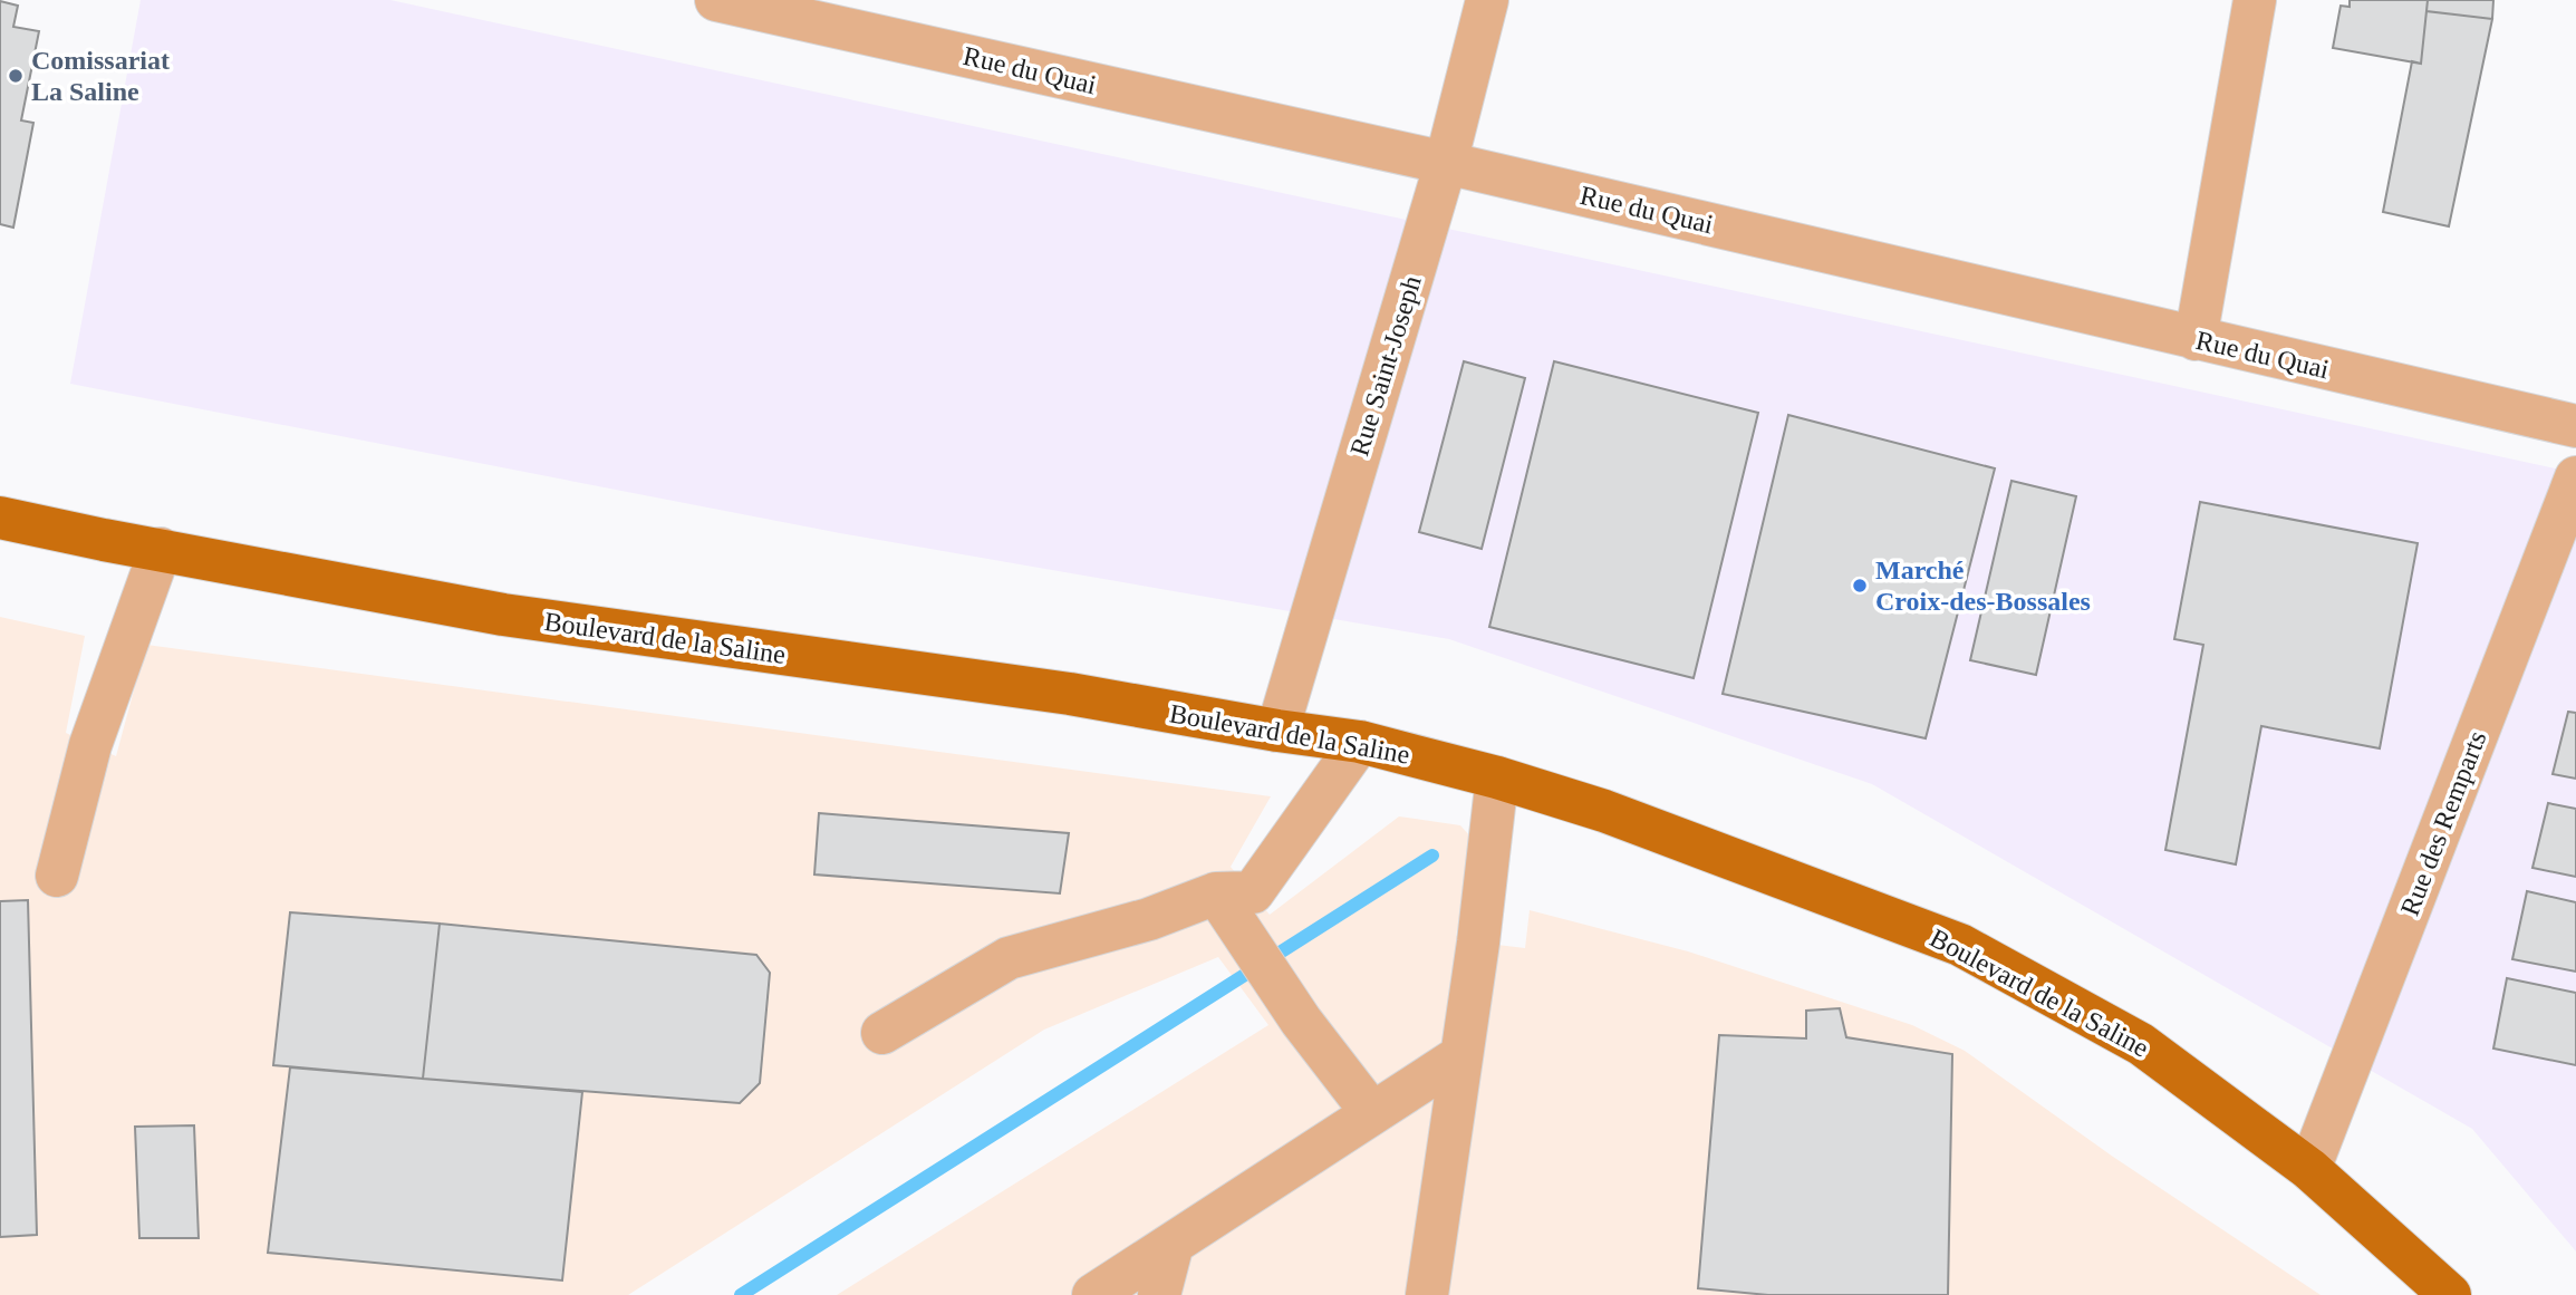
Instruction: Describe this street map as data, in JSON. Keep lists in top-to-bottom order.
{
  "streets": {
    "main road": ["Boulevard de la Saline"],
    "street": ["Rue du Quai", "Rue Saint-Joseph", "Rue des Remparts"]
  },
  "crossings": [
    ["Rue du Quai", "Rue Saint-Joseph"],
    ["Rue Saint-Joseph", "Boulevard de la Saline"],
    ["Boulevard de la Saline", "Rue des Remparts"]
  ],
  "places": ["Comissariat La Saline", "Marché Croix-des-Bossales"]
}
